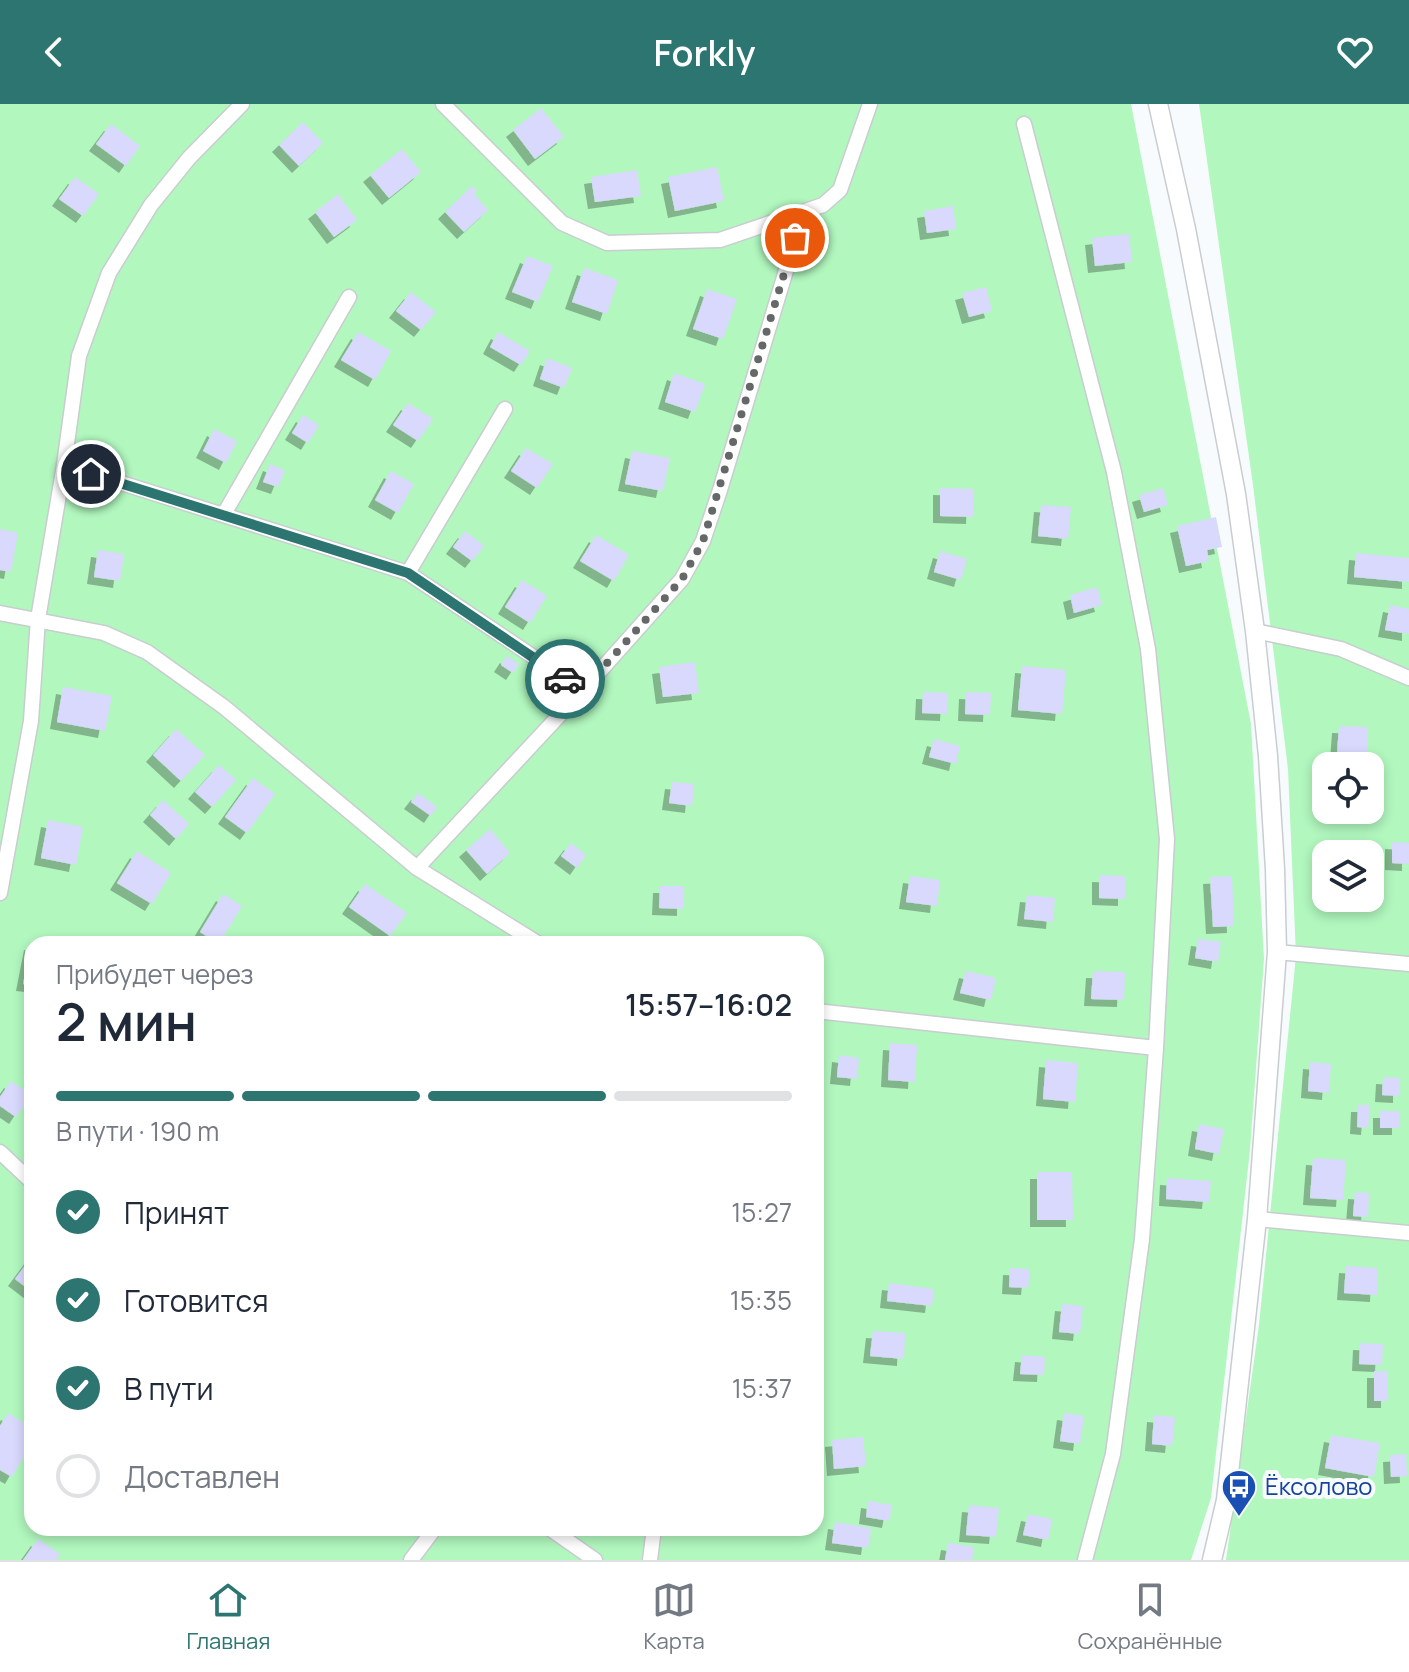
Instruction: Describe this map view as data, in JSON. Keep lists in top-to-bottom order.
{
  "places": {
    "bus stop": ["Ёксолово"]
  },
  "page": {
    "header": "Forkly",
    "heading": ["2 мин", "Прибудет через", "15:57–16:02"],
    "bar": "В пути · 190 m",
    "list": [
      ["Принят", "15:27"],
      ["Готовится", "15:35"],
      ["В пути", "15:37"],
      "Доставлен"
    ],
    "tabs": ["Главная", "Карта", "Сохранённые"]
  }
}
